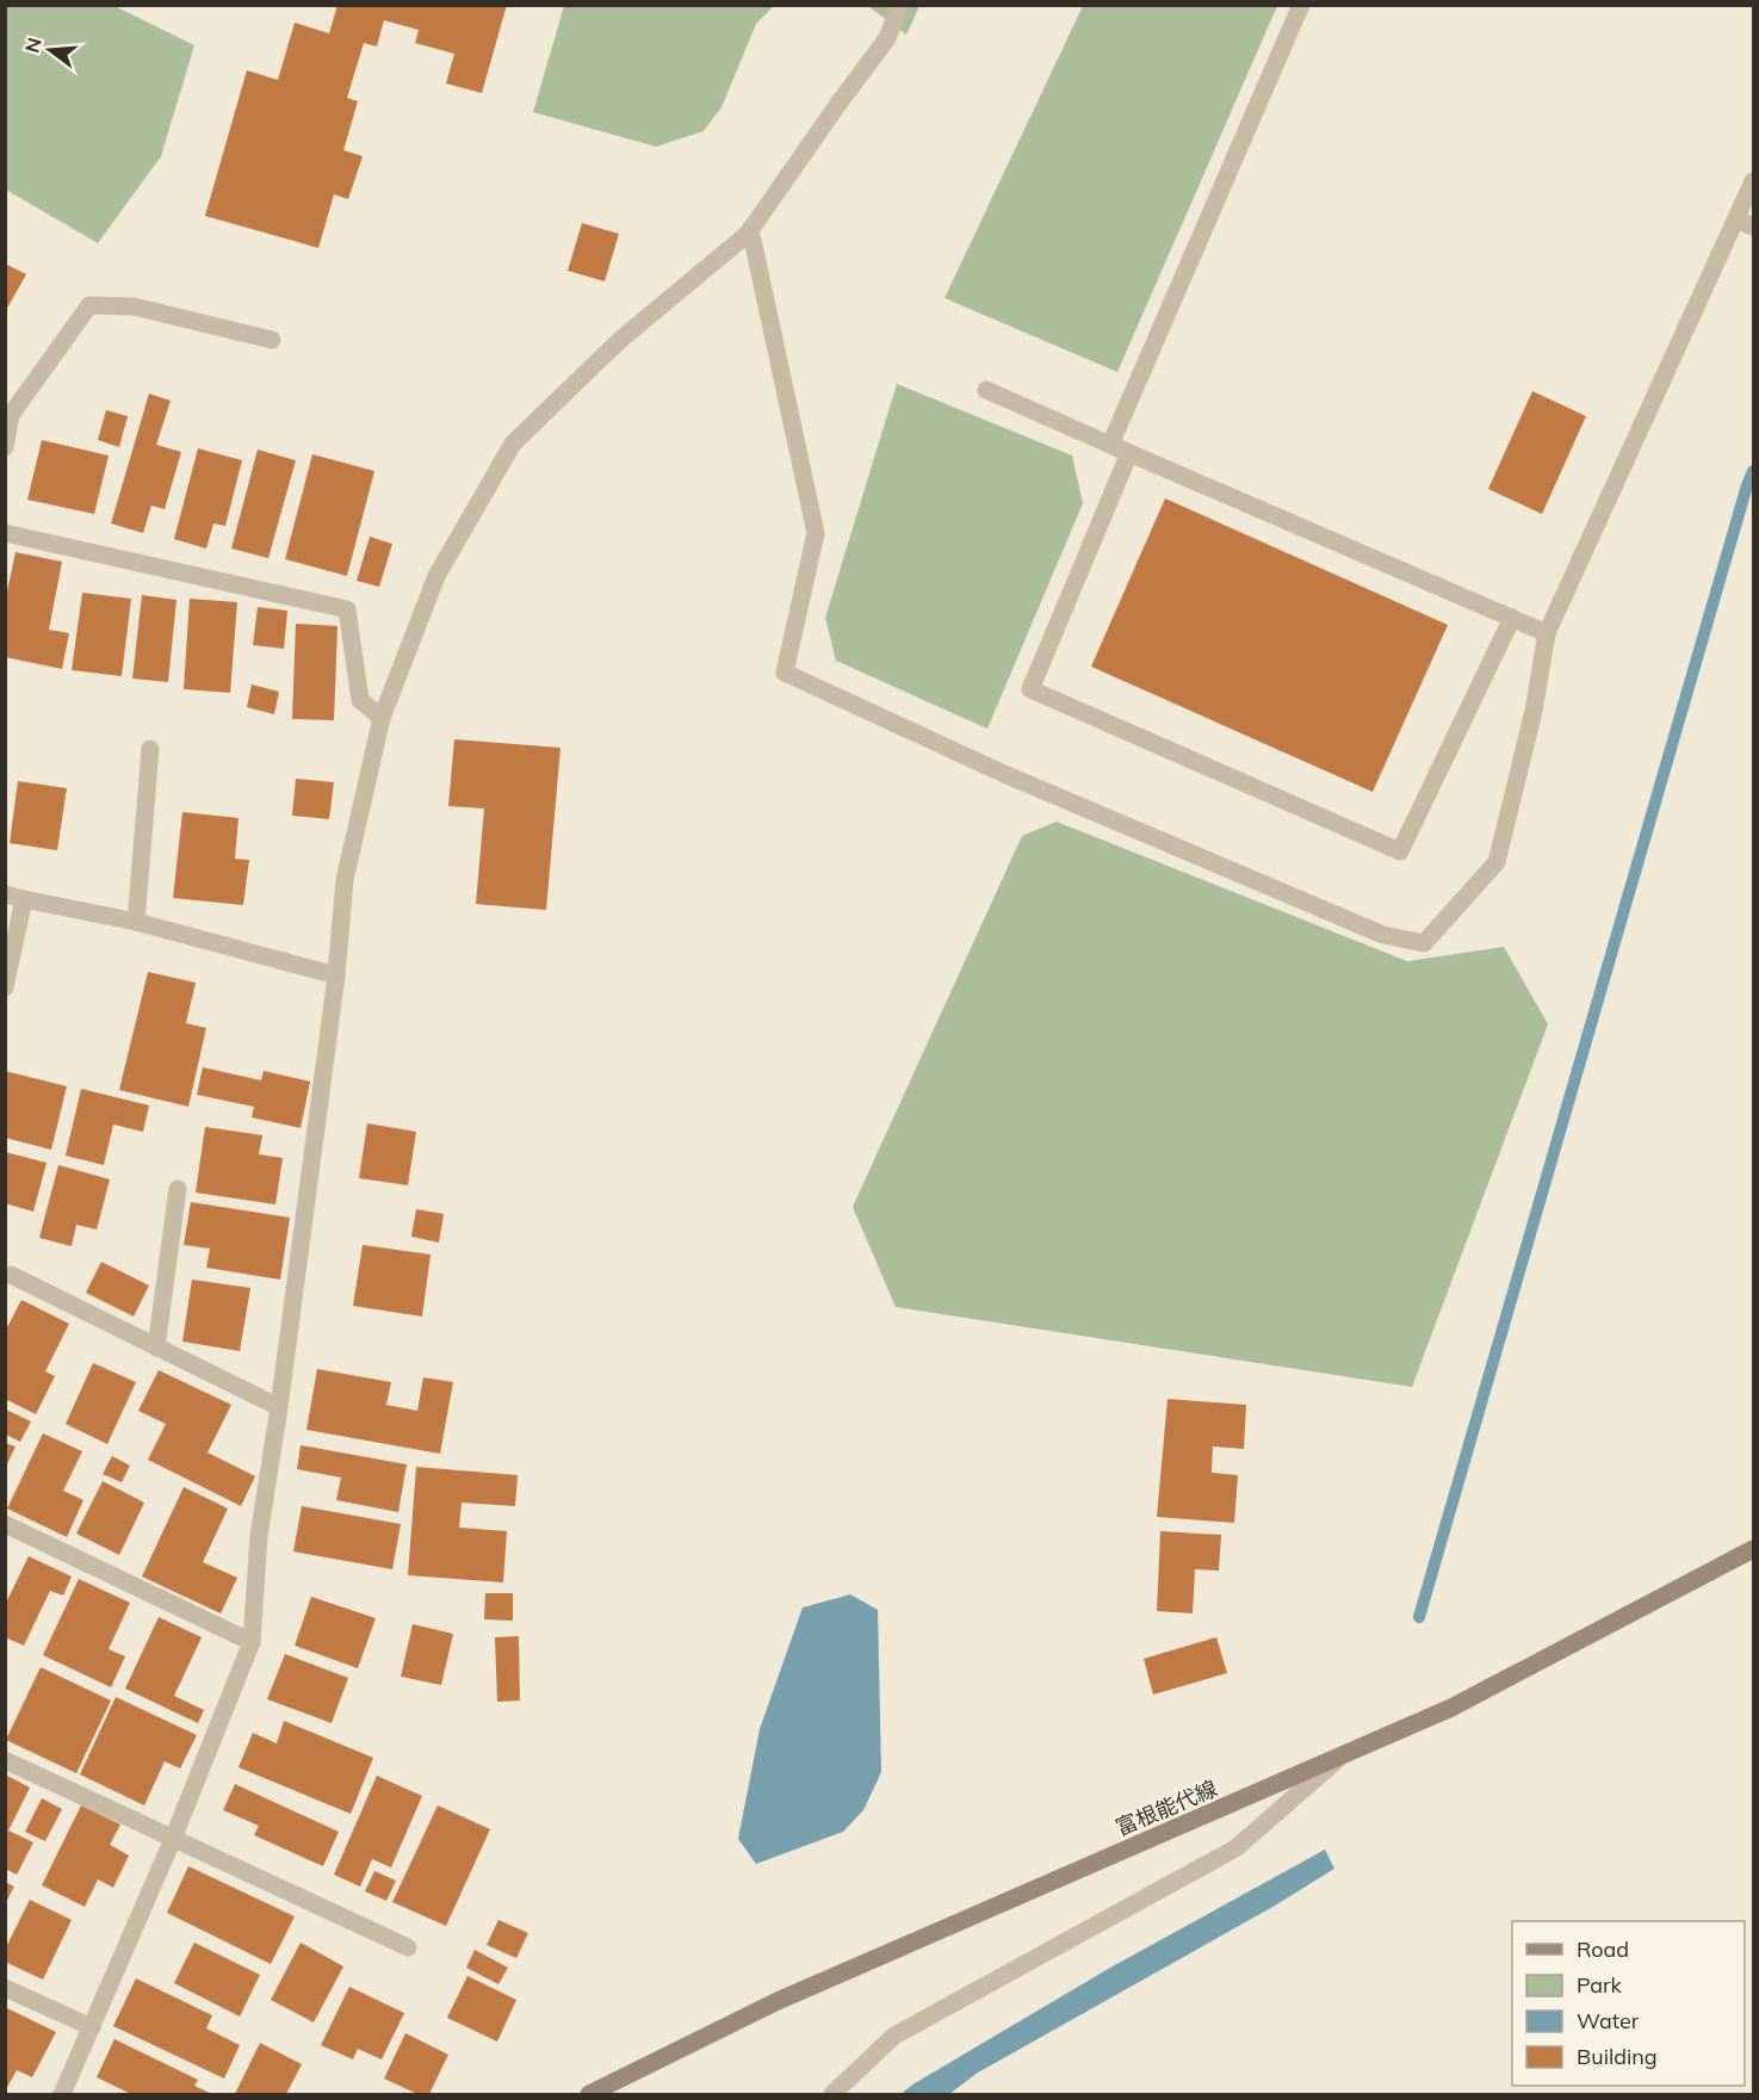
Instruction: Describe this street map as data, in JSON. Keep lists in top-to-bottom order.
{
  "streets": {
    "main road": ["富根能代線"]
  },
  "legend": [
    "Road",
    "Park",
    "Water",
    "Building"
  ],
  "north": "left"
}
